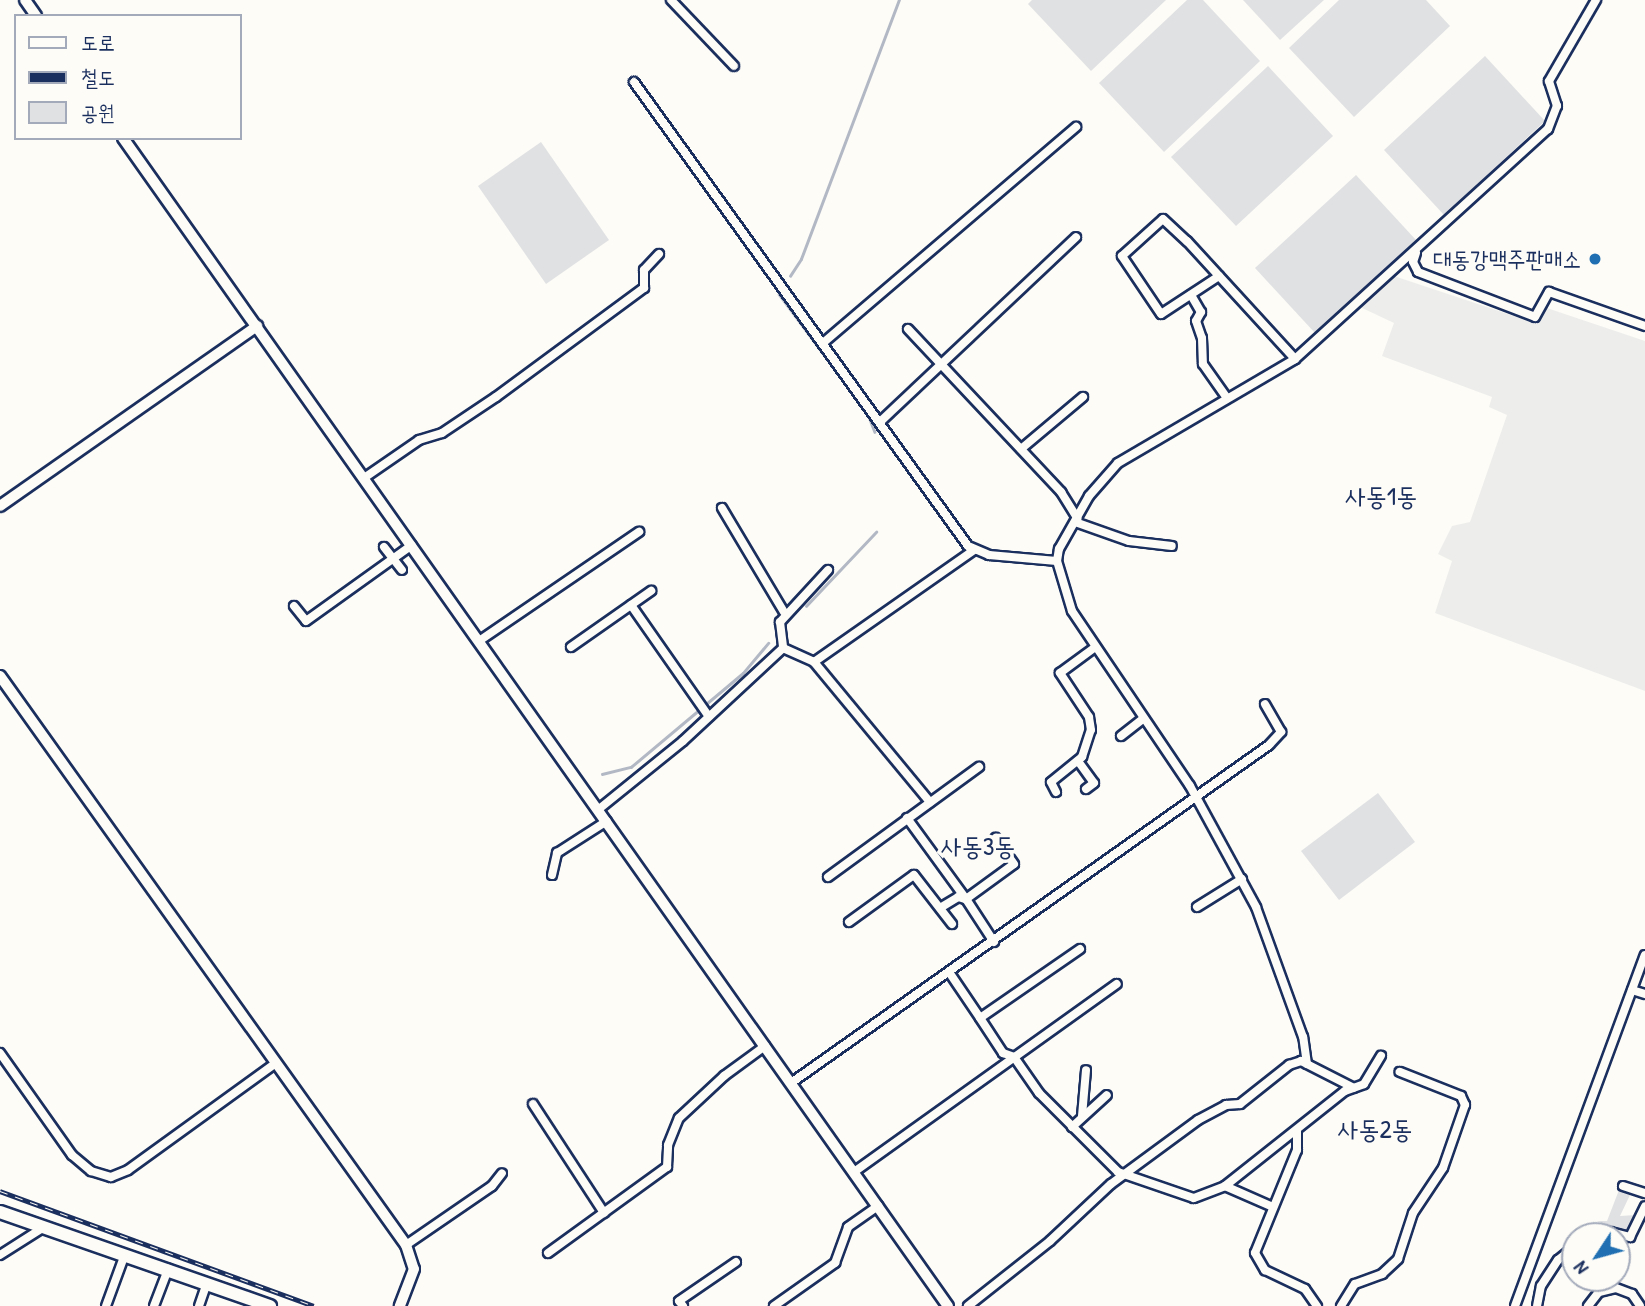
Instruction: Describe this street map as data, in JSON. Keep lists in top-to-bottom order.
{
  "districts": ["사동1동", "사동3동", "사동2동"],
  "places": ["대동강맥주판매소"],
  "legend": ["도로", "철도", "공원"],
  "north": "bottom left"
}
